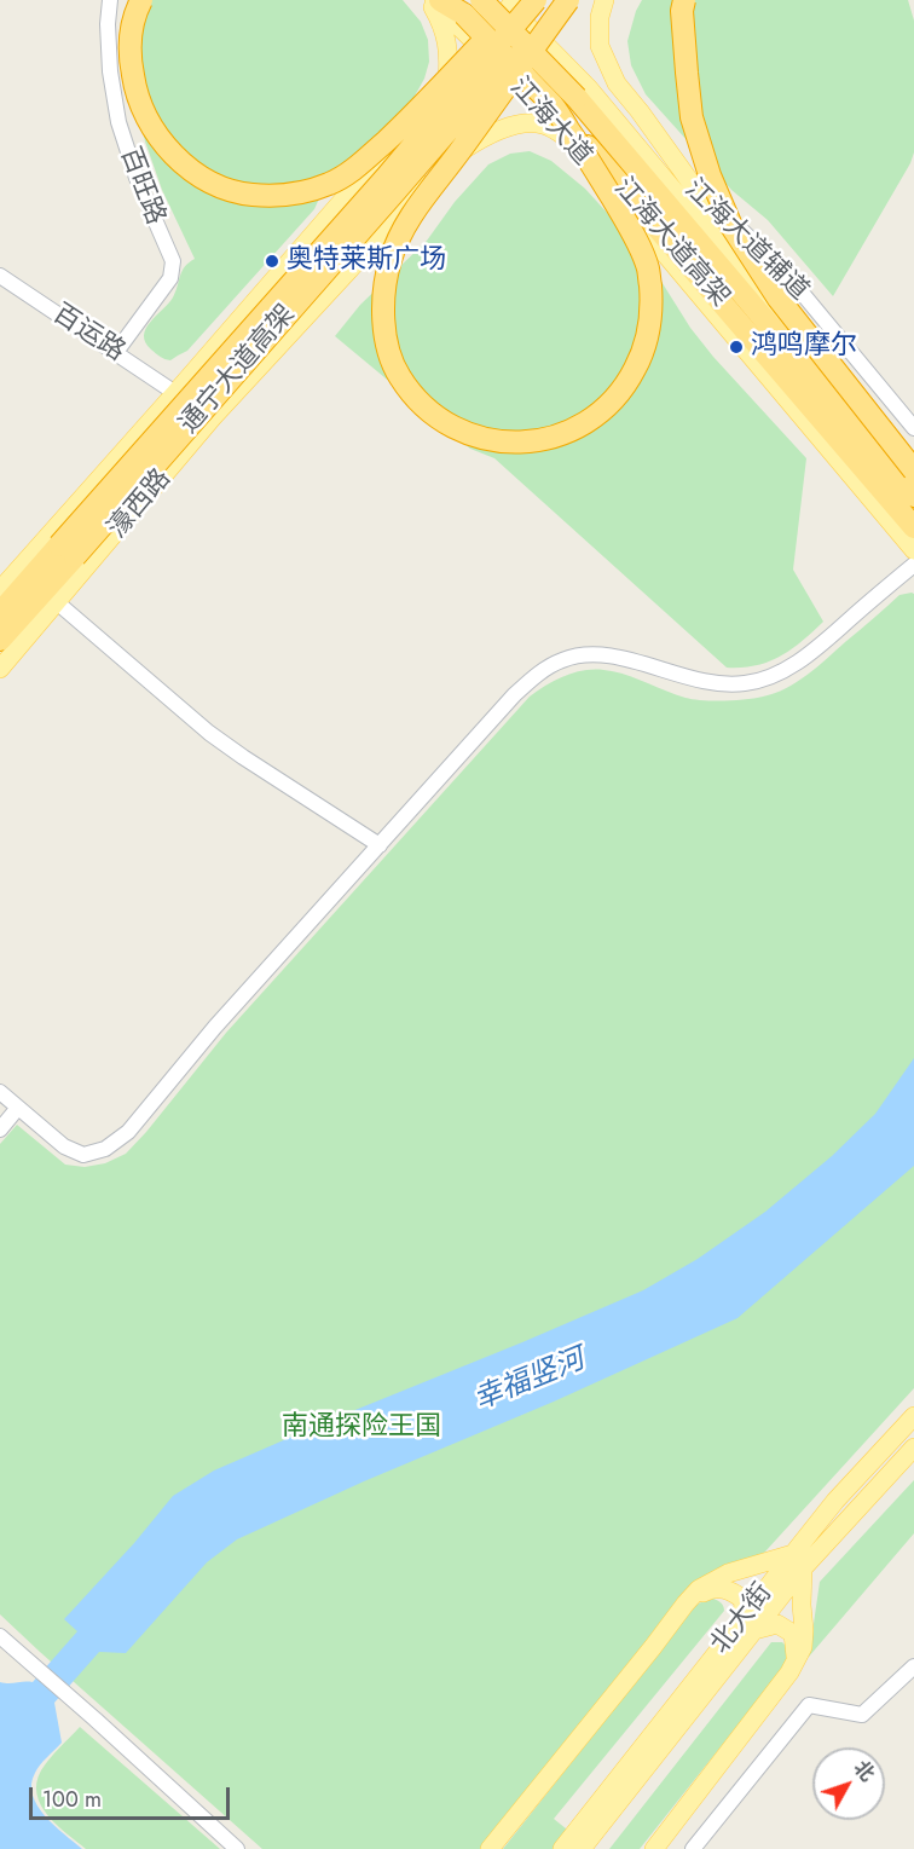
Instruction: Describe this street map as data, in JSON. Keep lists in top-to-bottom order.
{
  "streets": {
    "highway": ["江海大道高架", "通宁大道高架"],
    "main road": ["江海大道", "濠西路", "北大街"],
    "street": ["百旺路", "江海大道辅道", "百运路"]
  },
  "crossings": [
    ["江海大道", "江海大道辅道"],
    ["江海大道", "濠西路"],
    ["百旺路", "百运路"],
    ["百运路", "濠西路"]
  ],
  "water": ["幸福竖河"],
  "parks": ["南通探险王国"],
  "places": ["奥特莱斯广场", "鸿鸣摩尔"],
  "scale_bar": "100 m",
  "north": "top right"
}
